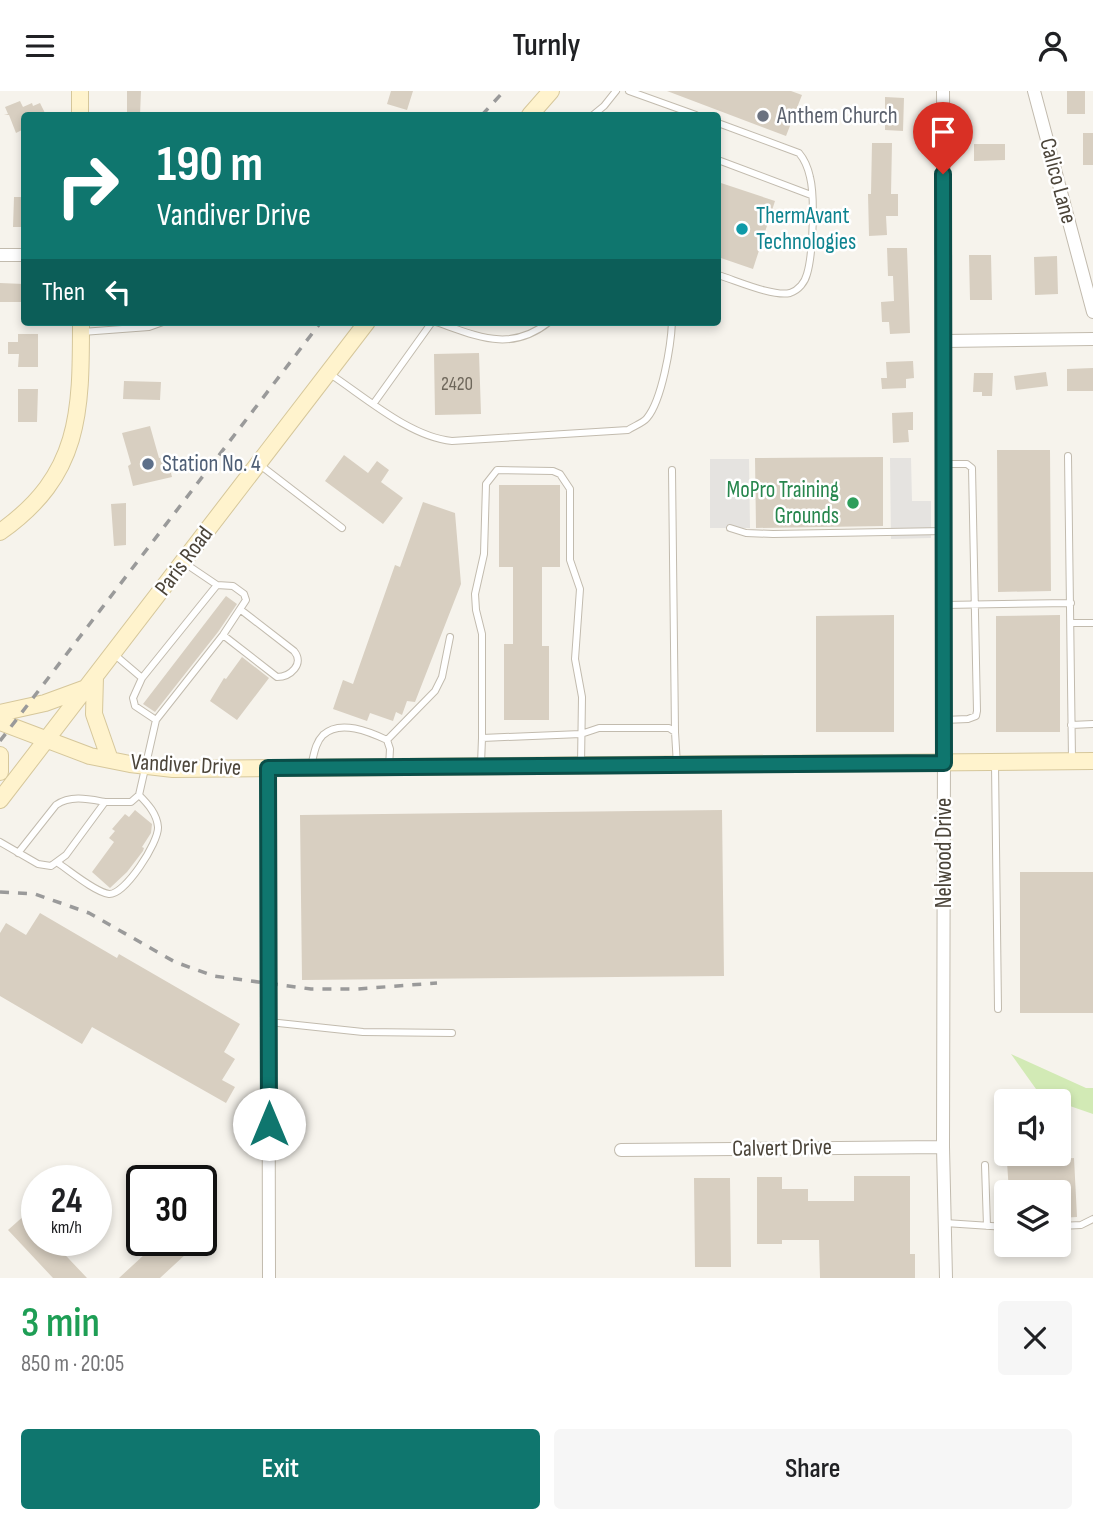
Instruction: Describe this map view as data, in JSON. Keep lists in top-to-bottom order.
{
  "streets": {
    "main road": ["Paris Road", "Vandiver Drive"],
    "street": ["Calico Lane", "Nelwood Drive", "Calvert Drive"]
  },
  "crossings": [
    ["Paris Road", "Vandiver Drive"],
    ["Vandiver Drive", "Nelwood Drive"],
    ["Nelwood Drive", "Calvert Drive"]
  ],
  "places": [
    "Anthem Church",
    "ThermAvant Technologies",
    "Station No. 4",
    "MoPro Training Grounds"
  ],
  "house_numbers": ["2420"],
  "page": {
    "header": "Turnly",
    "turn": ["190 m", "Vandiver Drive"],
    "then": "Then",
    "speed": "24 km/h",
    "limit": "30",
    "heading": ["3 min", "850 m · 20:05"],
    "buttons": ["Exit", "Share"]
  }
}
